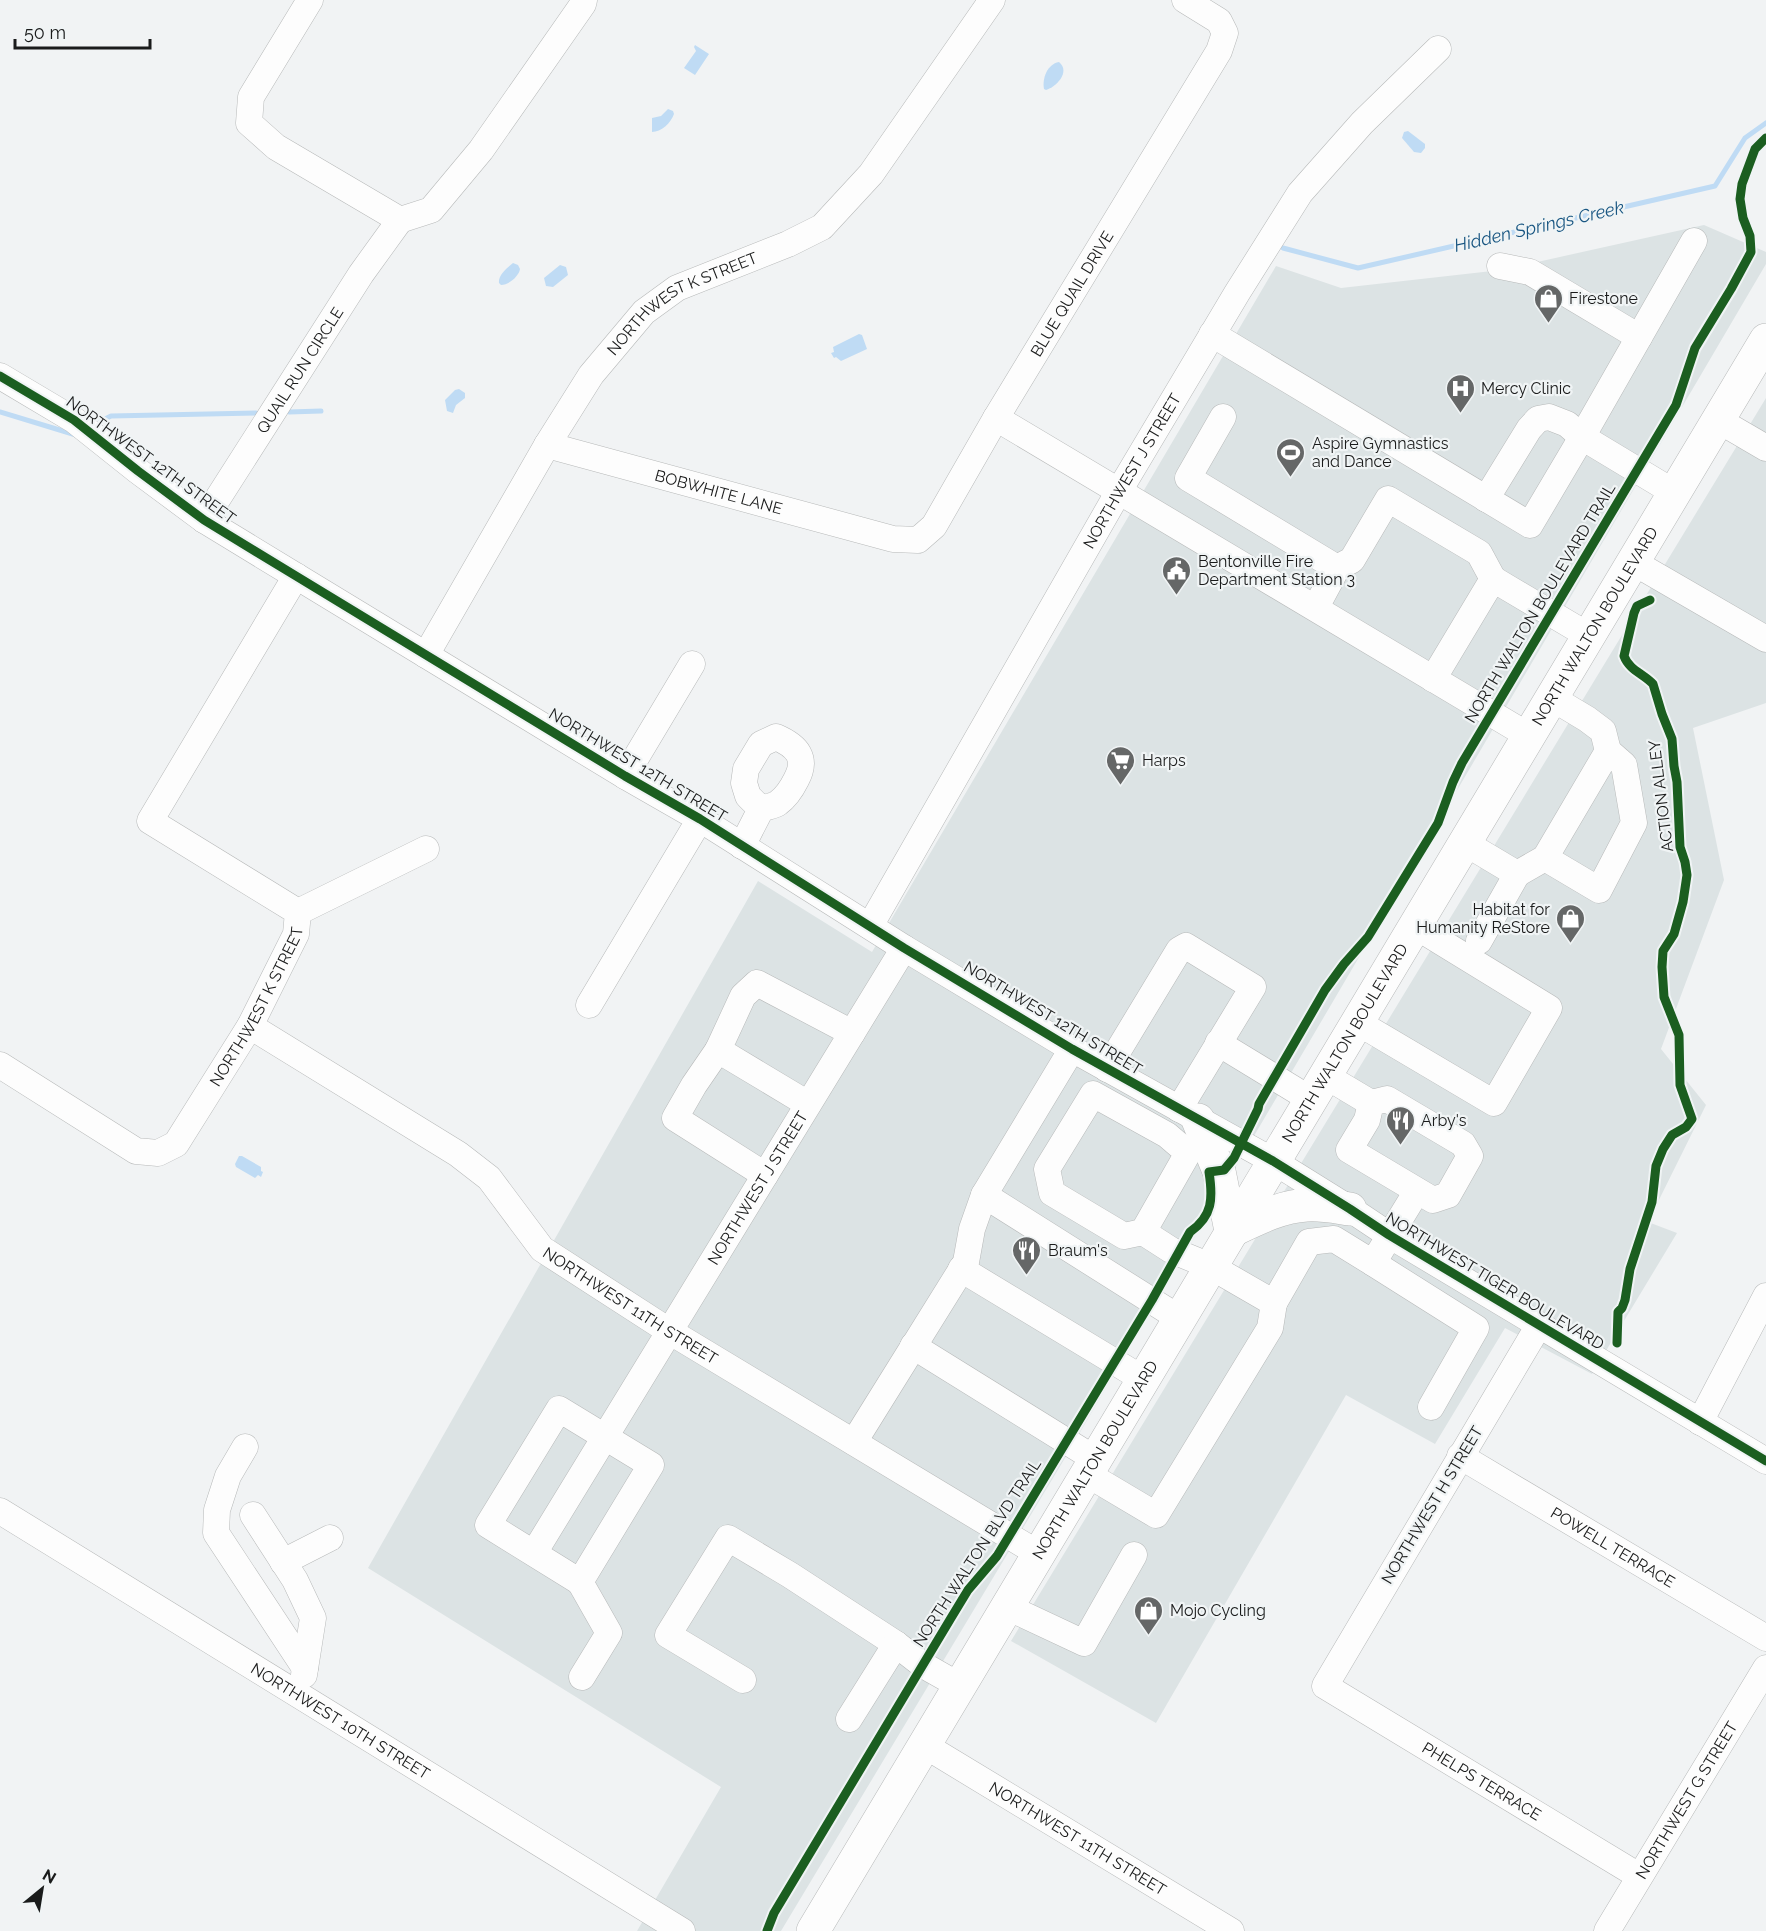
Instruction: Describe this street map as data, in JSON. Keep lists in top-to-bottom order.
{
  "streets": {
    "main road": ["NORTH WALTON BOULEVARD"],
    "street": [
      "BLUE QUAIL DRIVE",
      "NORTHWEST K STREET",
      "QUAIL RUN CIRCLE",
      "NORTHWEST 12TH STREET",
      "NORTHWEST J STREET",
      "BOBWHITE LANE",
      "NORTHWEST TIGER BOULEVARD",
      "NORTHWEST 11TH STREET",
      "NORTHWEST H STREET",
      "POWELL TERRACE",
      "NORTHWEST 10TH STREET",
      "PHELPS TERRACE",
      "NORTHWEST G STREET"
    ],
    "cycle path": ["NORTH WALTON BOULEVARD TRAIL", "ACTION ALLEY"]
  },
  "crossings": [
    ["BLUE QUAIL DRIVE", "BOBWHITE LANE"],
    ["NORTHWEST K STREET", "NORTHWEST 12TH STREET"],
    ["NORTHWEST K STREET", "BOBWHITE LANE"],
    ["NORTHWEST K STREET", "NORTHWEST 11TH STREET"],
    ["QUAIL RUN CIRCLE", "NORTHWEST 12TH STREET"],
    ["NORTHWEST 12TH STREET", "NORTHWEST J STREET"],
    ["NORTHWEST 12TH STREET", "NORTH WALTON BOULEVARD"],
    ["NORTHWEST 12TH STREET", "NORTHWEST TIGER BOULEVARD"],
    ["NORTHWEST J STREET", "NORTHWEST 11TH STREET"],
    ["NORTH WALTON BOULEVARD", "NORTHWEST TIGER BOULEVARD"],
    ["NORTH WALTON BOULEVARD", "NORTHWEST 11TH STREET"],
    ["NORTHWEST TIGER BOULEVARD", "NORTHWEST H STREET"],
    ["NORTHWEST H STREET", "POWELL TERRACE"],
    ["NORTHWEST H STREET", "PHELPS TERRACE"],
    ["PHELPS TERRACE", "NORTHWEST G STREET"]
  ],
  "water": ["Hidden Springs Creek"],
  "places": {
    "shop": ["Firestone", "Habitat for Humanity ReStore", "Mojo Cycling"],
    "hospital": ["Mercy Clinic"],
    "sports": ["Aspire Gymnastics and Dance"],
    "public building": ["Bentonville Fire Department Station 3"],
    "supermarket": ["Harps"],
    "restaurant": ["Arby's", "Braum's"]
  },
  "scale_bar": "50 m",
  "north": "top right"
}
